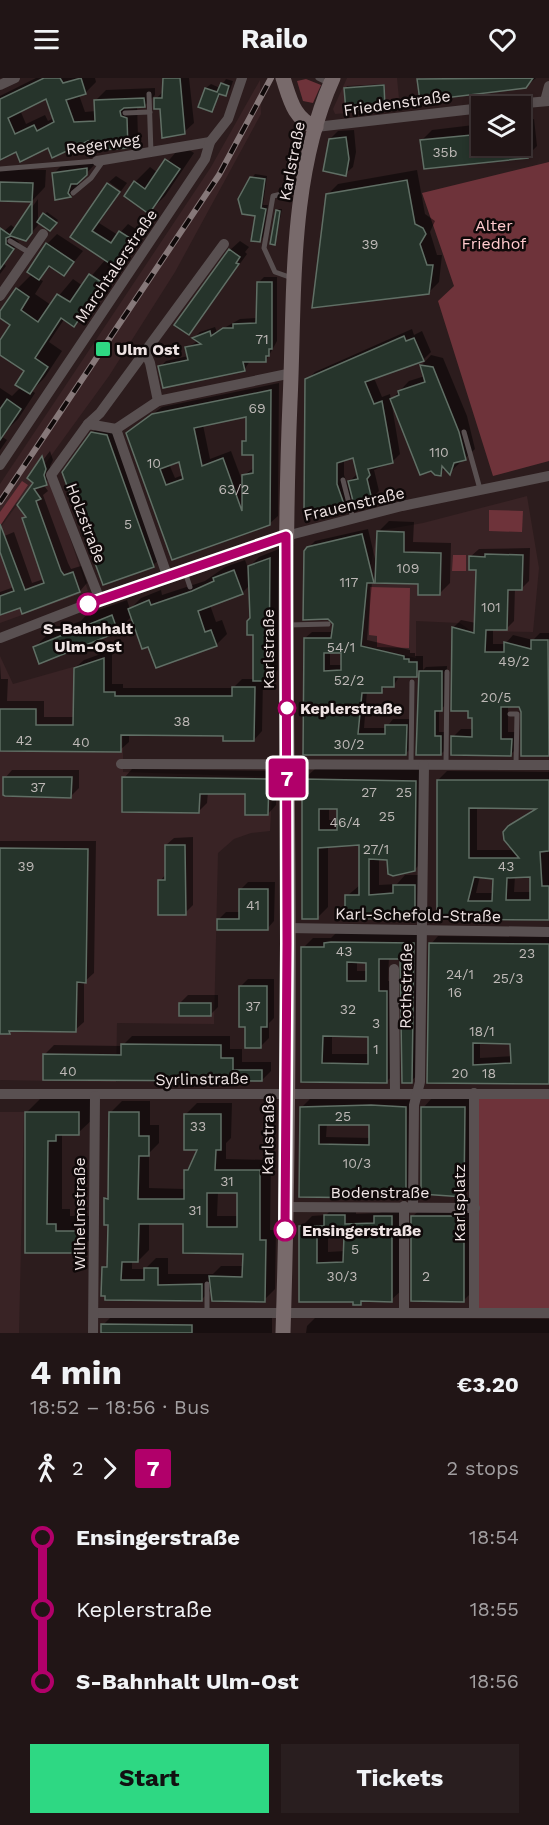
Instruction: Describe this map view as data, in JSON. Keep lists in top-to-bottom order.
{
  "streets": {
    "main road": ["Karlstraße"],
    "street": [
      "Friedenstraße",
      "Regerweg",
      "Marchtalerstraße",
      "Frauenstraße",
      "Holzstraße",
      "Karl-Schefold-Straße",
      "Rothstraße",
      "Syrlinstraße",
      "Bodenstraße",
      "Karlsplatz",
      "Wilhelmstraße"
    ]
  },
  "crossings": [
    ["Friedenstraße", "Karlstraße"],
    ["Regerweg", "Marchtalerstraße"],
    ["Karlstraße", "Frauenstraße"],
    ["Karlstraße", "Karl-Schefold-Straße"],
    ["Karlstraße", "Syrlinstraße"],
    ["Karlstraße", "Bodenstraße"],
    ["Frauenstraße", "Holzstraße"],
    ["Karl-Schefold-Straße", "Rothstraße"],
    ["Rothstraße", "Syrlinstraße"],
    ["Rothstraße", "Bodenstraße"],
    ["Syrlinstraße", "Karlsplatz"],
    ["Syrlinstraße", "Wilhelmstraße"],
    ["Bodenstraße", "Karlsplatz"]
  ],
  "parks": ["Alter Friedhof"],
  "places": {
    "transit": ["Ulm Ost"],
    "other": ["S-Bahnhalt Ulm-Ost", "Keplerstraße", "Ensingerstraße"]
  },
  "lines": ["bus line 7"],
  "house_numbers": [
    "35b",
    "39",
    "71",
    "69",
    "110",
    "10",
    "63/2",
    "5",
    "109",
    "117",
    "101",
    "54/1",
    "49/2",
    "52/2",
    "20/5",
    "38",
    "42",
    "40",
    "30/2",
    "37",
    "27",
    "25",
    "25",
    "46/4",
    "27/1",
    "39",
    "43",
    "41",
    "43",
    "23",
    "24/1",
    "25/3",
    "16",
    "37",
    "32",
    "3",
    "18/1",
    "1",
    "40",
    "20",
    "18",
    "25",
    "33",
    "10/3",
    "31",
    "31",
    "5",
    "30/3",
    "2"
  ],
  "page": {
    "header": "Railo",
    "on_map": "7",
    "heading": ["4 min", "18:52 – 18:56 · Bus", "€3.20"],
    "legs": ["2", "7", "2 stops"],
    "list": [
      {
        "name": "Ensingerstraße",
        "value": "18:54"
      },
      {
        "name": "Keplerstraße",
        "value": "18:55"
      },
      {
        "name": "S-Bahnhalt Ulm-Ost",
        "value": "18:56"
      }
    ],
    "buttons": ["Start", "Tickets"]
  }
}
